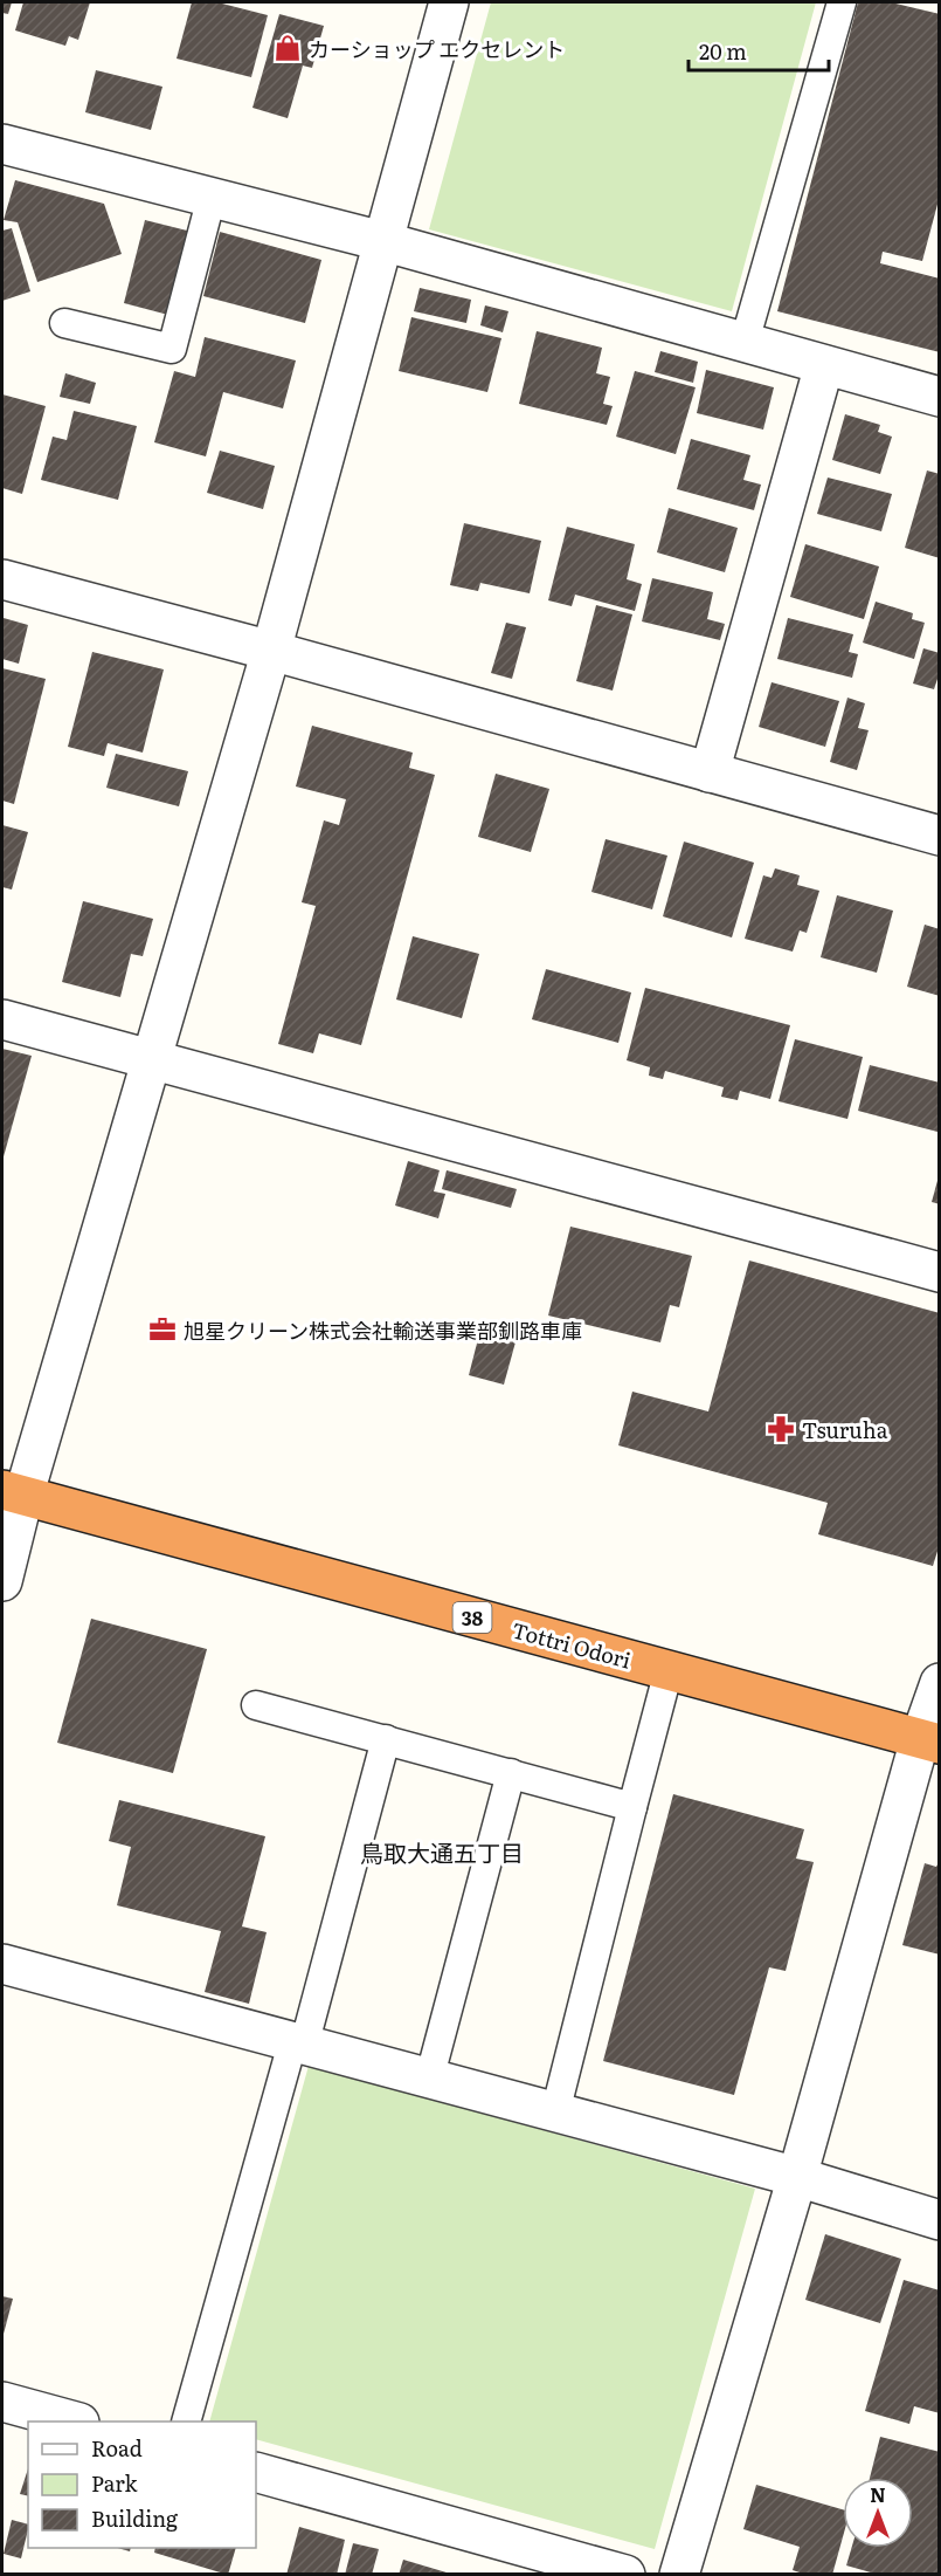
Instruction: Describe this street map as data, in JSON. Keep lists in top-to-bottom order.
{
  "streets": {
    "highway": ["38", "Tottri Odori"]
  },
  "districts": ["鳥取大通五丁目"],
  "places": {
    "shop": ["カーショップ エクセレント"],
    "office": ["旭星クリーン株式会社輸送事業部釧路車庫"],
    "pharmacy": ["Tsuruha"]
  },
  "legend": ["Road", "Park", "Building"],
  "scale_bar": "20 m",
  "north": "top"
}
